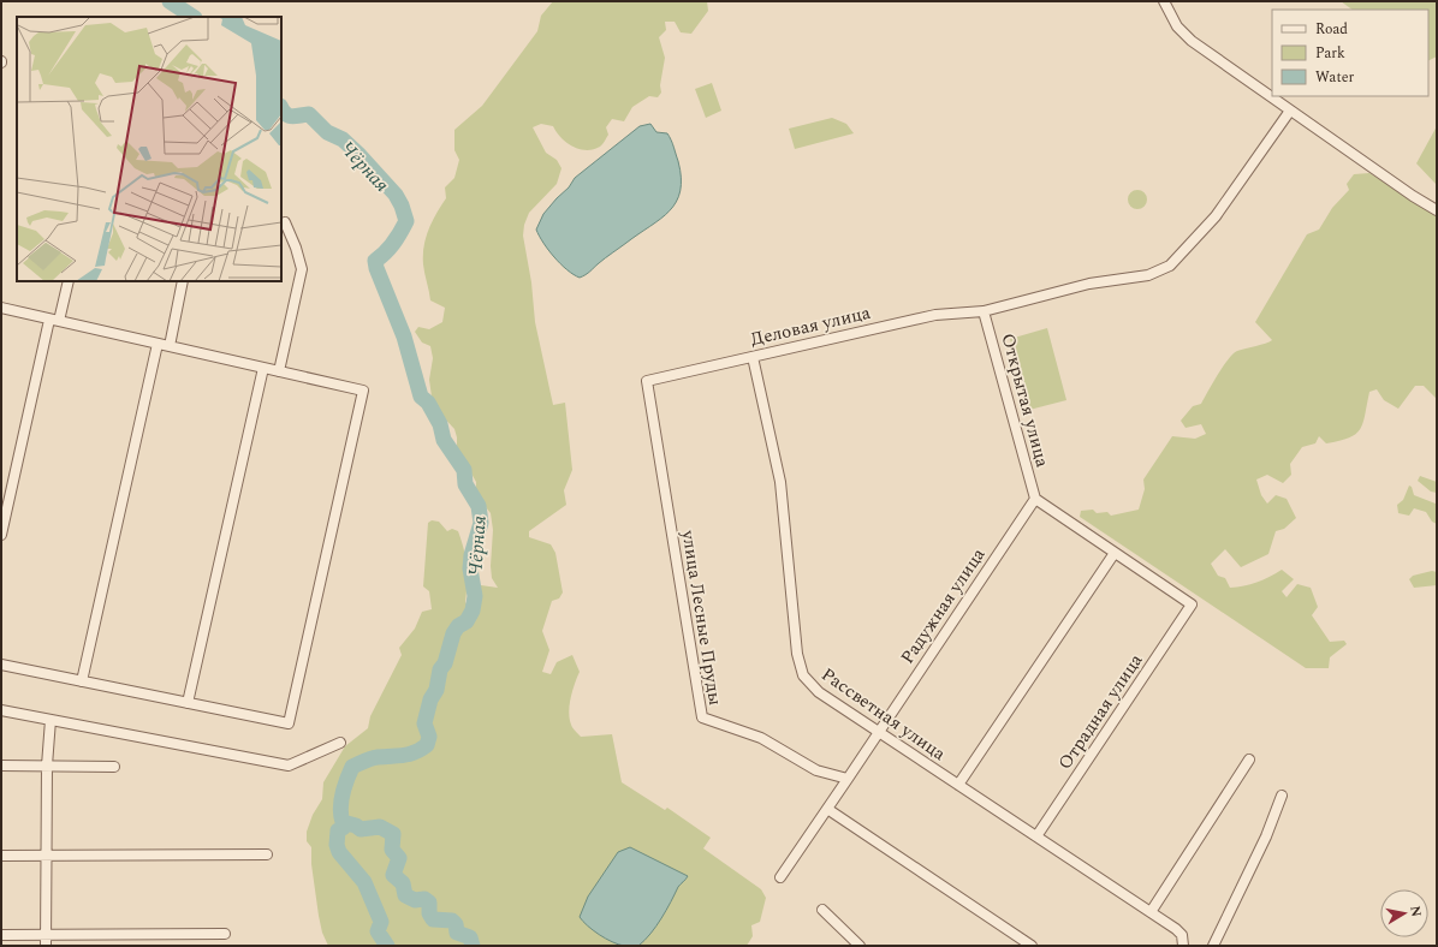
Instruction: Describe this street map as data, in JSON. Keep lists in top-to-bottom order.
{
  "streets": {
    "street": [
      "Деловая улица",
      "Открытая улица",
      "Радужная улица",
      "улица Лесные Пруды",
      "Отрадная улица",
      "Рассветная улица"
    ]
  },
  "crossings": [
    ["Деловая улица", "Открытая улица"],
    ["Деловая улица", "улица Лесные Пруды"],
    ["Деловая улица", "Рассветная улица"],
    ["Открытая улица", "Радужная улица"],
    ["Радужная улица", "улица Лесные Пруды"],
    ["Радужная улица", "Рассветная улица"],
    ["Отрадная улица", "Рассветная улица"]
  ],
  "water": ["Чёрная"],
  "legend": ["Road", "Park", "Water"],
  "north": "right"
}
